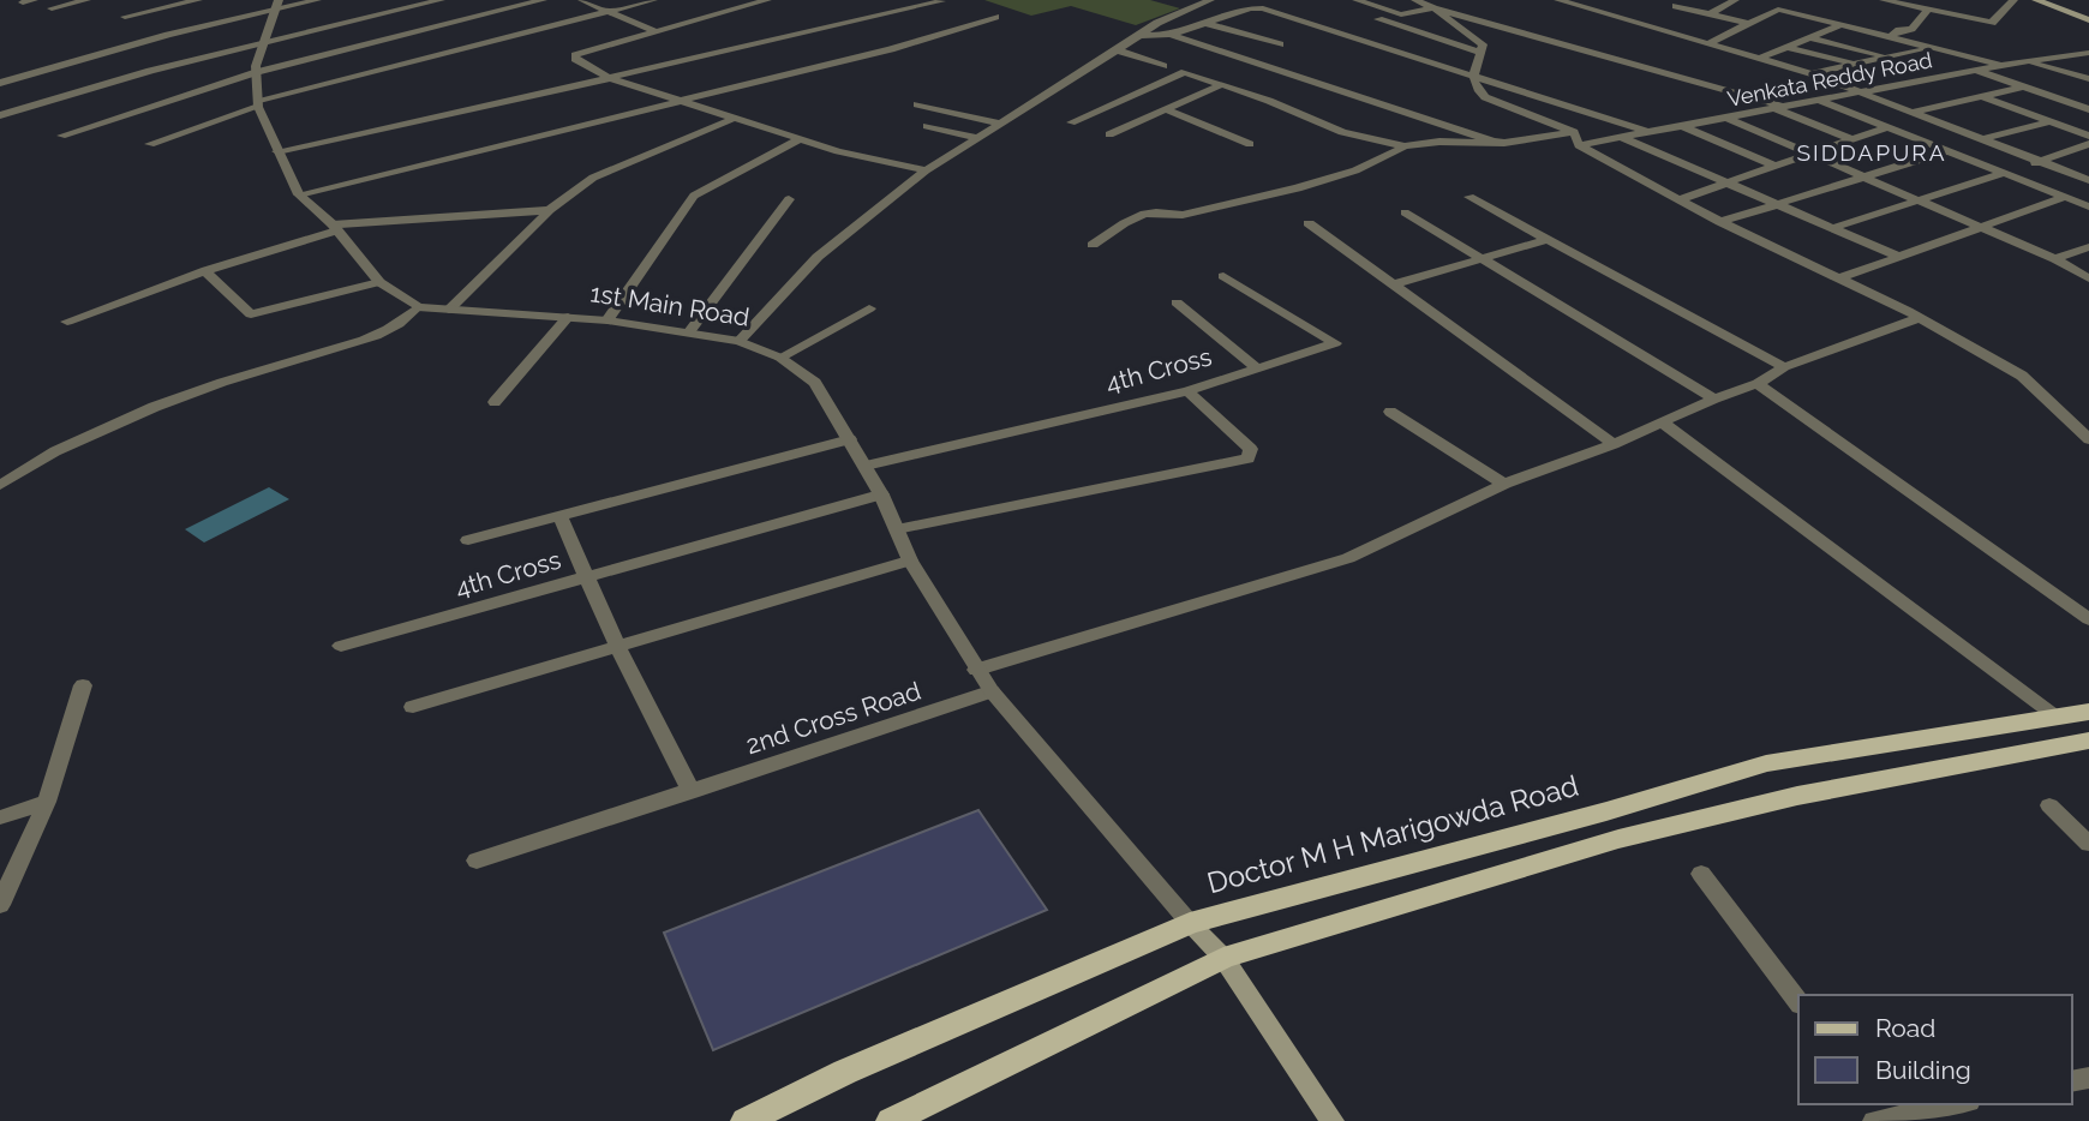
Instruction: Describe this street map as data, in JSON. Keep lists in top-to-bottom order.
{
  "streets": {
    "main road": ["Doctor M H Marigowda Road"],
    "street": [
      "Venkata Reddy Road",
      "1st Main Road",
      "4th Cross",
      "2nd Cross Road"
    ]
  },
  "crossings": [
    ["1st Main Road", "4th Cross"],
    ["1st Main Road", "2nd Cross Road"],
    ["1st Main Road", "Doctor M H Marigowda Road"]
  ],
  "districts": ["SIDDAPURA"],
  "legend": ["Road", "Building"]
}
